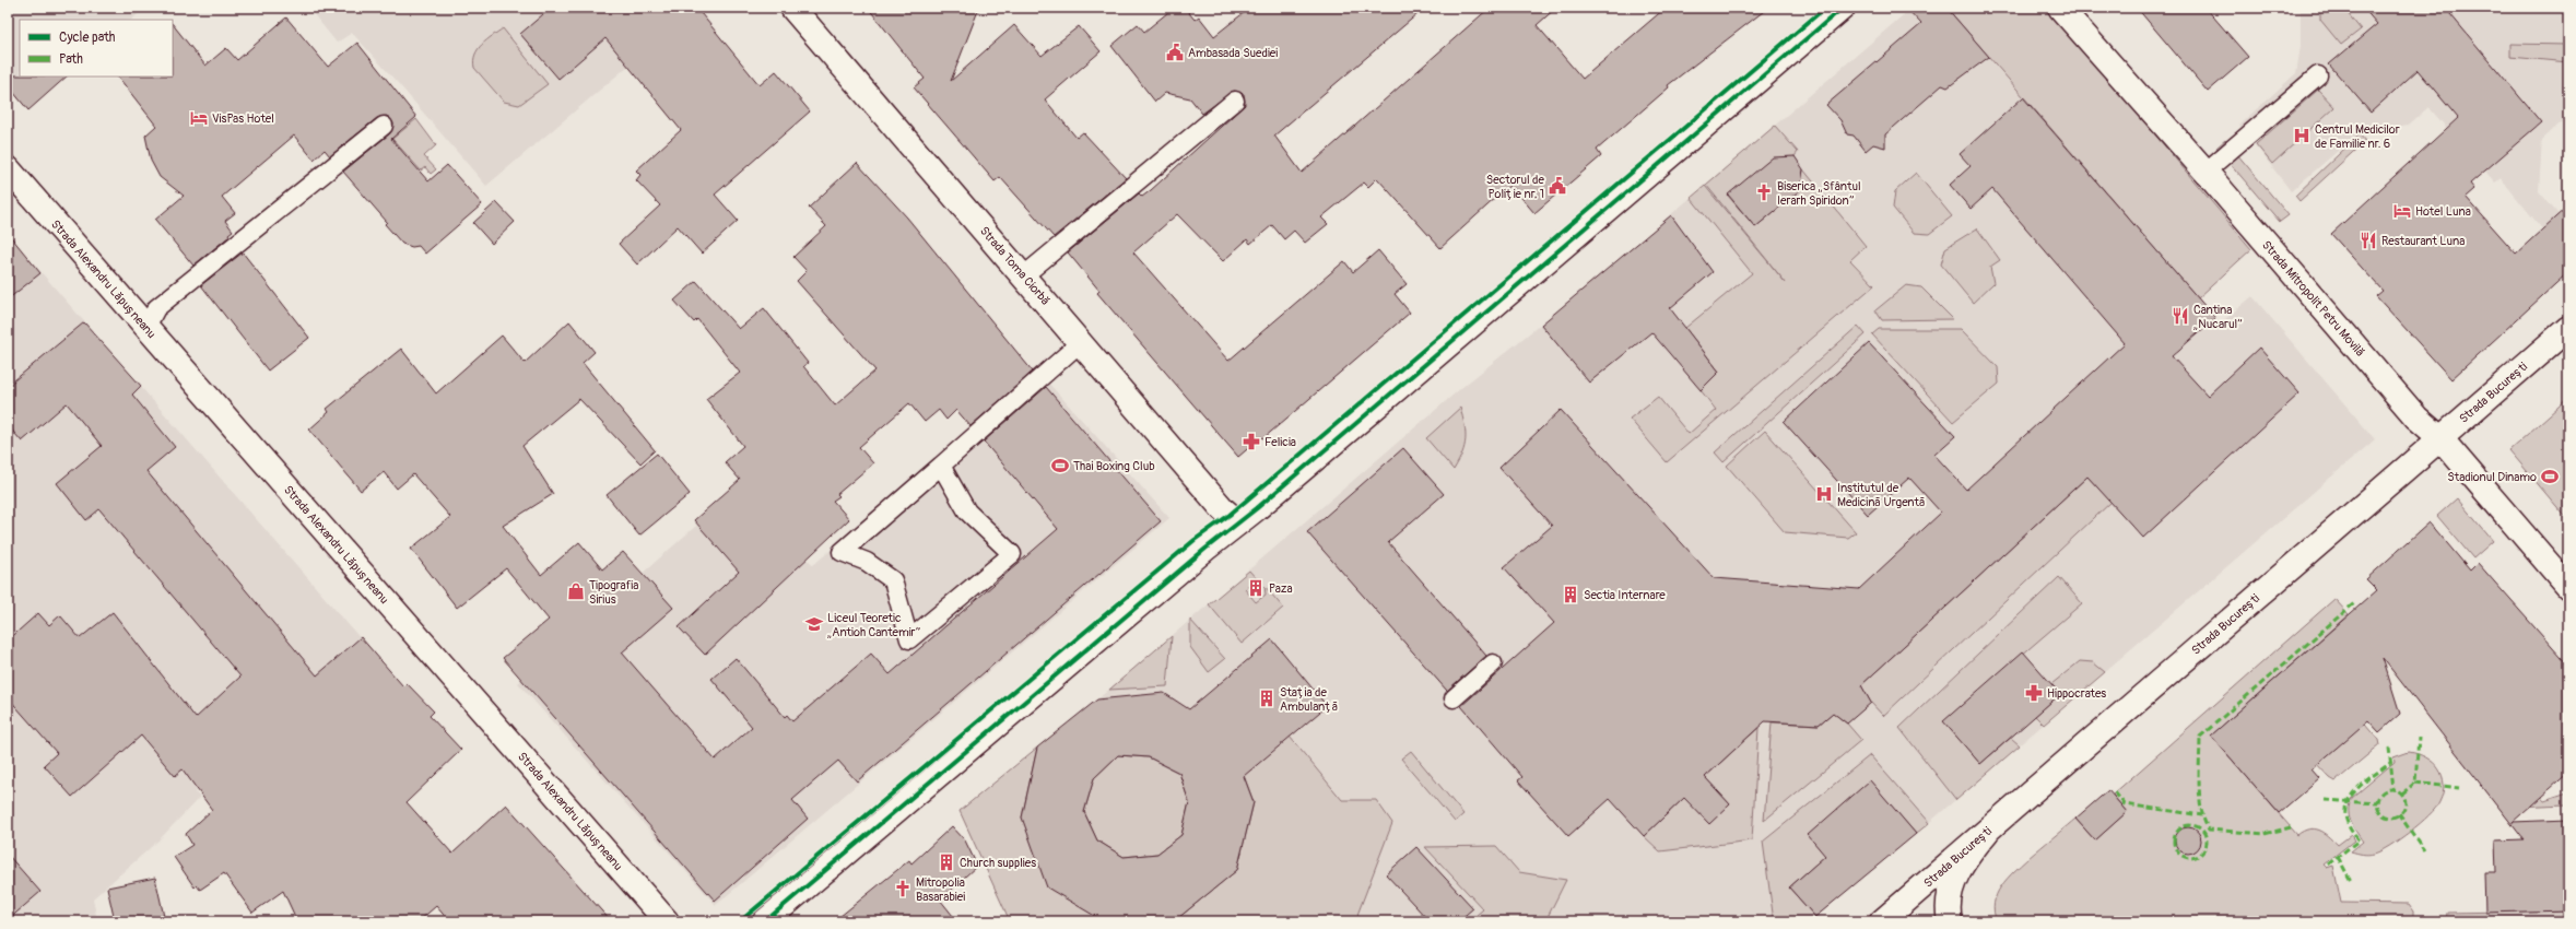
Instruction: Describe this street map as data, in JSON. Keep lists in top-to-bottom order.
{
  "streets": {
    "street": [
      "Strada Toma Ciorbă",
      "Strada Alexandru Lăpușneanu",
      "Strada Mitropolit Petru Movilă",
      "Strada București"
    ]
  },
  "crossings": [
    ["Strada Mitropolit Petru Movilă", "Strada București"]
  ],
  "places": {
    "public building": ["Ambasada Suediei", "Sectorul de Poliție nr. 1"],
    "hotel": ["VisPas Hotel", "Hotel Luna"],
    "hospital": ["Centrul Medicilor de Familie nr. 6", "Institutul de Medicină Urgentă"],
    "church": ["Biserica „Sfântul Ierarh Spiridon”", "Mitropolia Basarabiei"],
    "restaurant": ["Restaurant Luna", "Cantina „Nucarul”"],
    "pharmacy": ["Felicia", "Hippocrates"],
    "sports": ["Thai Boxing Club", "Stadionul Dinamo"],
    "building": [
      "Paza",
      "Sectia Internare",
      "Stația de Ambulanță",
      "Church supplies"
    ],
    "shop": ["Tipografia Sirius"],
    "school or university": ["Liceul Teoretic „Antioh Cantemir”"]
  },
  "legend": ["Cycle path", "Path"]
}
